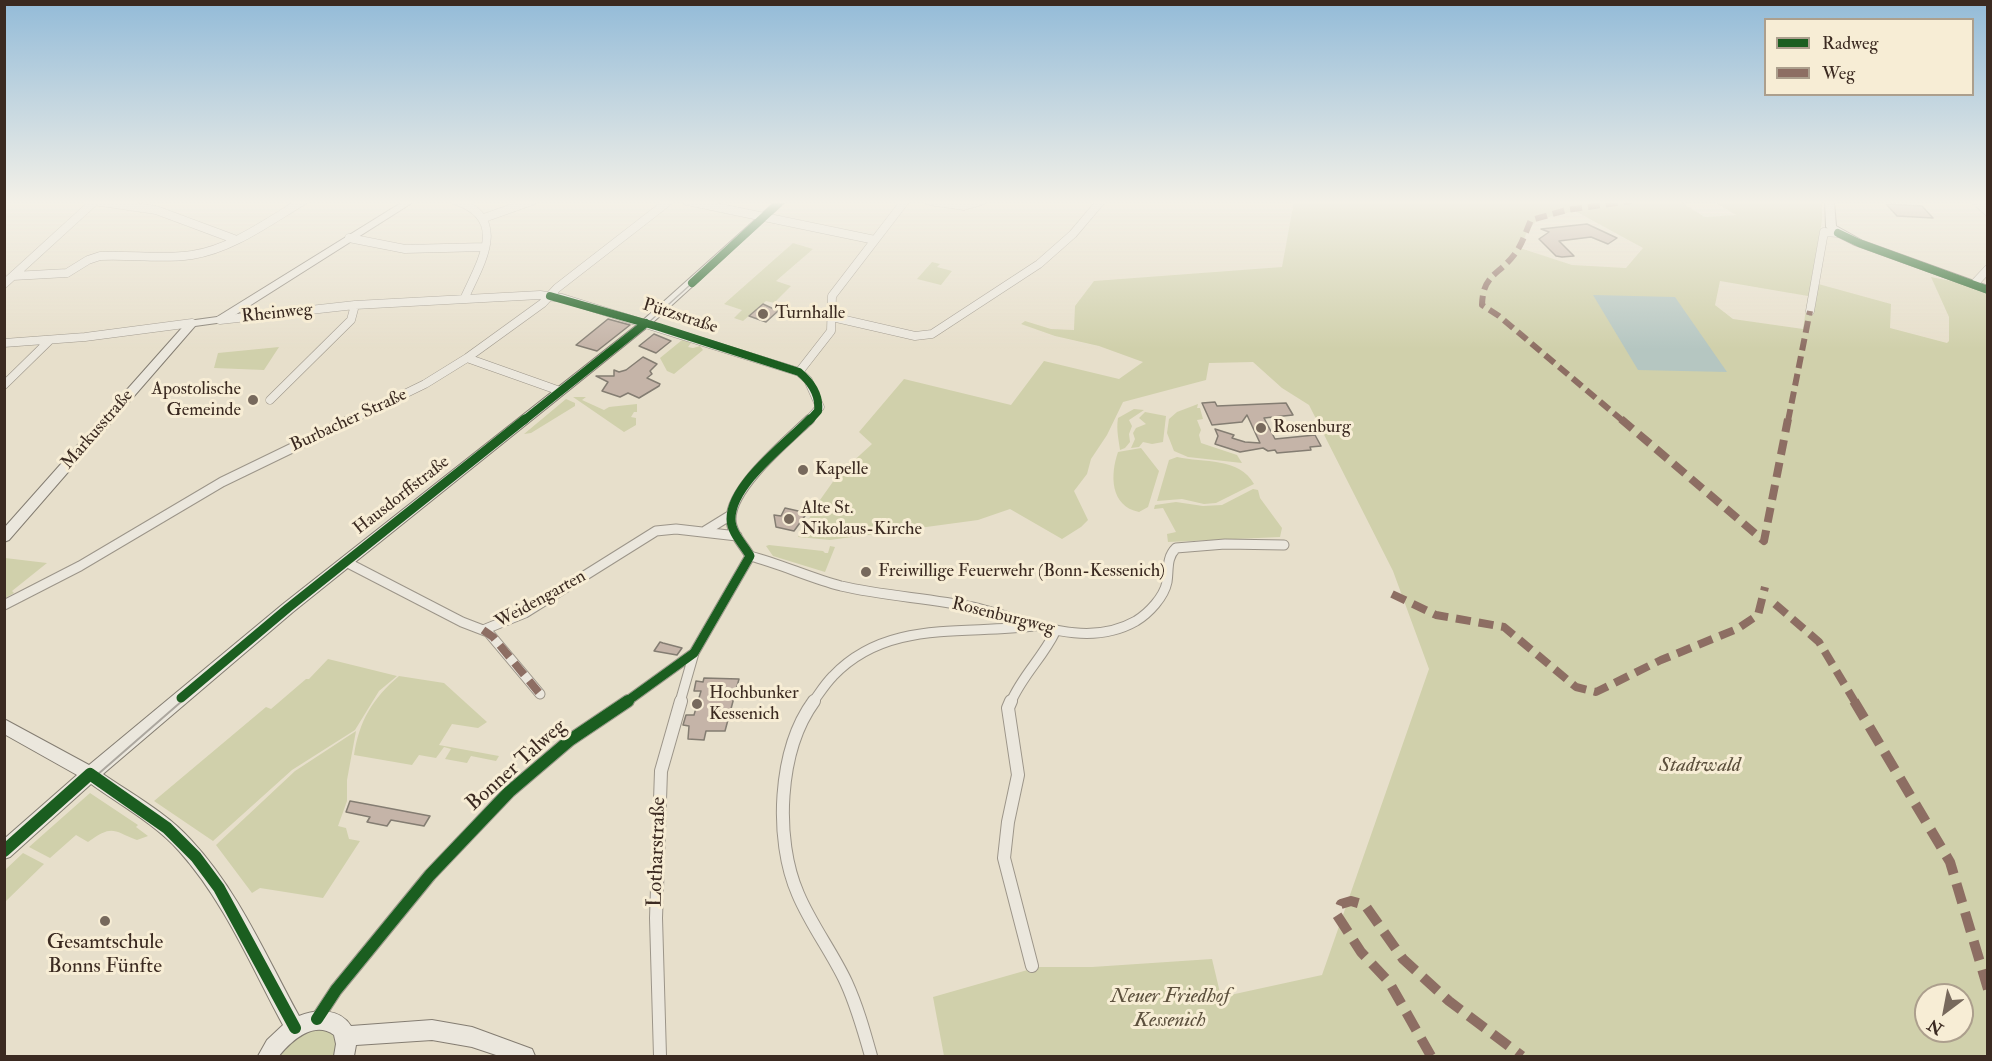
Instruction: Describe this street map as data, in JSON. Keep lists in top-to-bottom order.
{
  "streets": {
    "street": [
      "Rheinweg",
      "Pützstraße",
      "Burbacher Straße",
      "Markusstraße",
      "Hausdorffstraße",
      "Weidengarten",
      "Rosenburgweg",
      "Bonner Talweg",
      "Lotharstraße"
    ]
  },
  "crossings": [
    ["Rheinweg", "Pützstraße"],
    ["Rheinweg", "Burbacher Straße"],
    ["Rheinweg", "Markusstraße"],
    ["Pützstraße", "Burbacher Straße"],
    ["Pützstraße", "Hausdorffstraße"],
    ["Hausdorffstraße", "Weidengarten"],
    ["Rosenburgweg", "Bonner Talweg"],
    ["Bonner Talweg", "Lotharstraße"]
  ],
  "parks": ["Stadtwald", "Neuer Friedhof Kessenich"],
  "places": [
    "Turnhalle",
    "Apostolische Gemeinde",
    "Rosenburg",
    "Kapelle",
    "Alte St. Nikolaus-Kirche",
    "Freiwillige Feuerwehr (Bonn-Kessenich)",
    "Hochbunker Kessenich",
    "Gesamtschule Bonns Fünfte"
  ],
  "legend": ["Radweg", "Weg"],
  "north": "bottom left"
}
